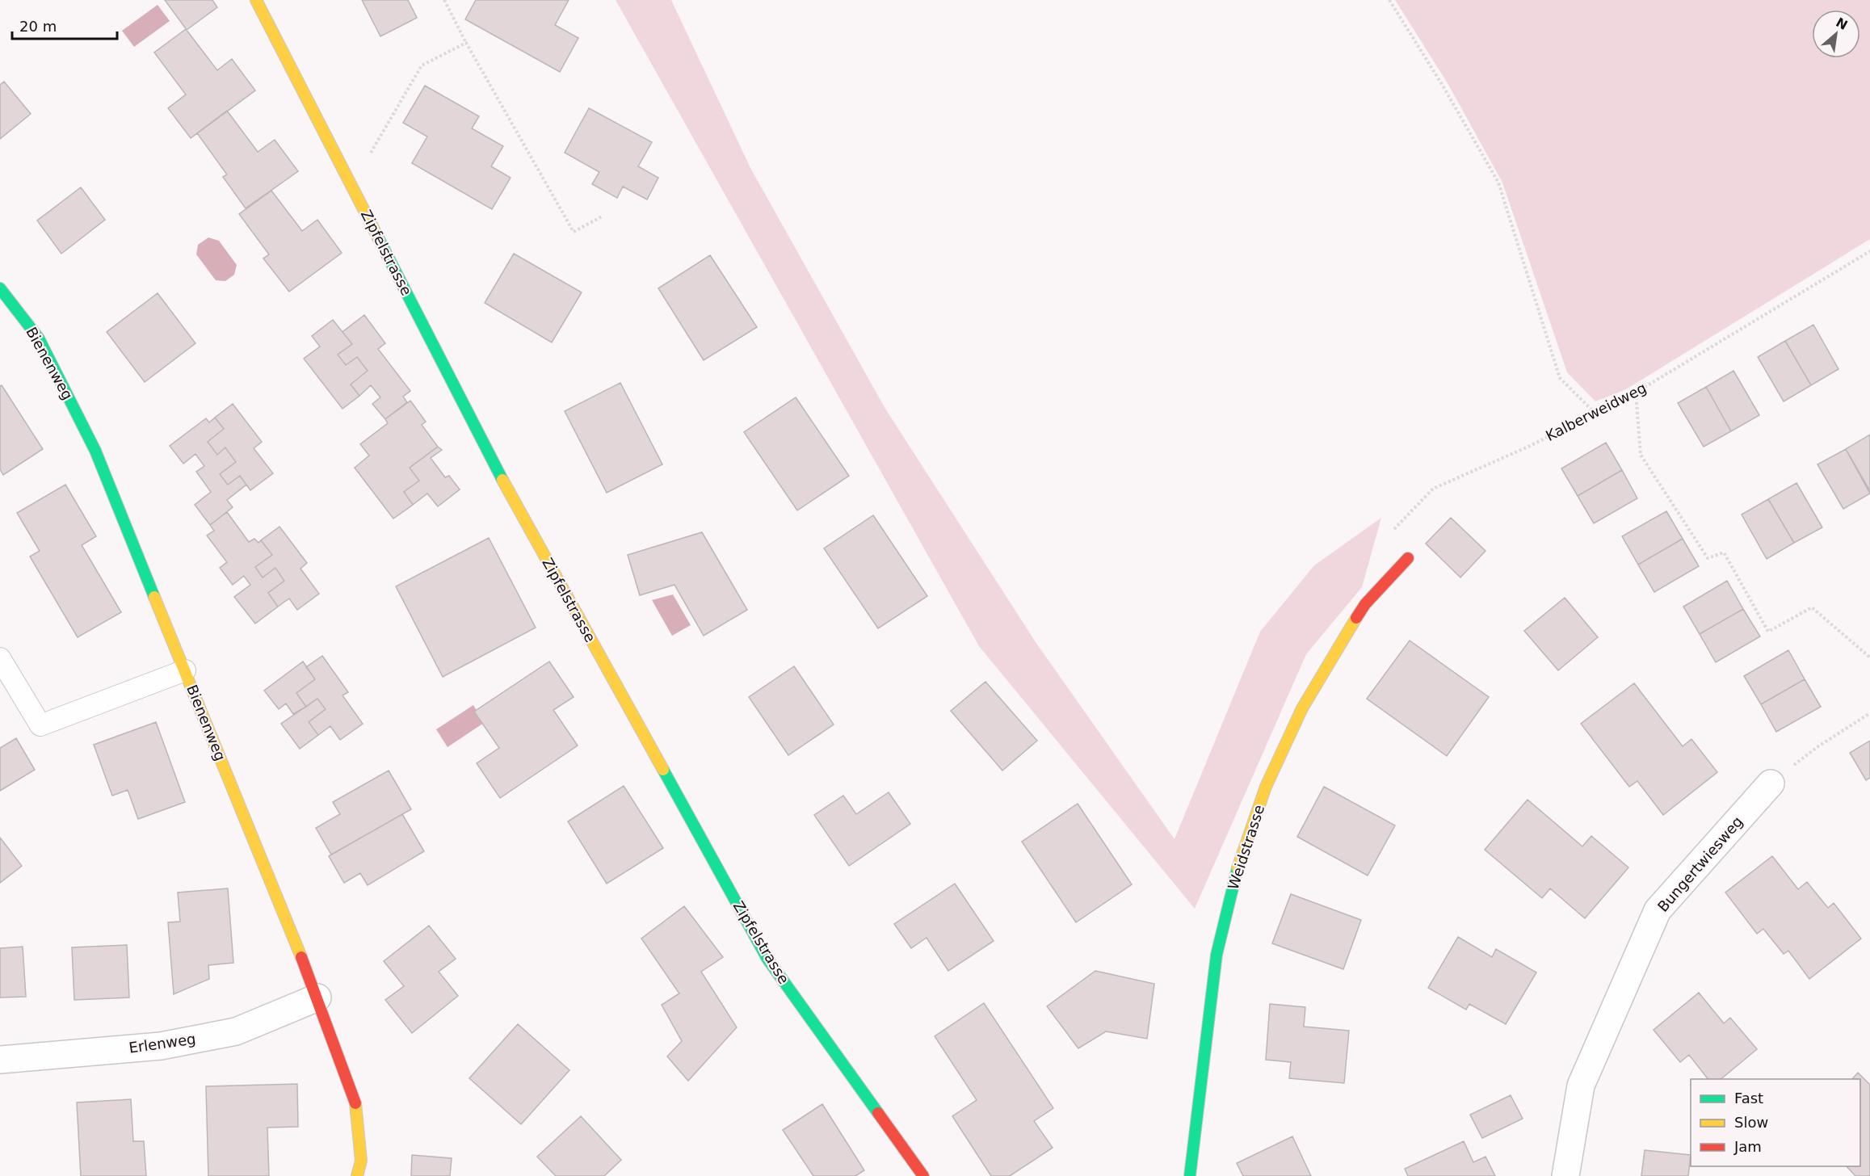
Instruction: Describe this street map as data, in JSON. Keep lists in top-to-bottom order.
{
  "streets": {
    "street": [
      "Zipfelstrasse",
      "Bienenweg",
      "Weidstrasse",
      "Bungertwiesweg",
      "Erlenweg"
    ],
    "path": ["Kalberweidweg"]
  },
  "crossings": [
    ["Bienenweg", "Erlenweg"]
  ],
  "legend": ["Fast", "Slow", "Jam"],
  "scale_bar": "20 m",
  "north": "top right"
}
